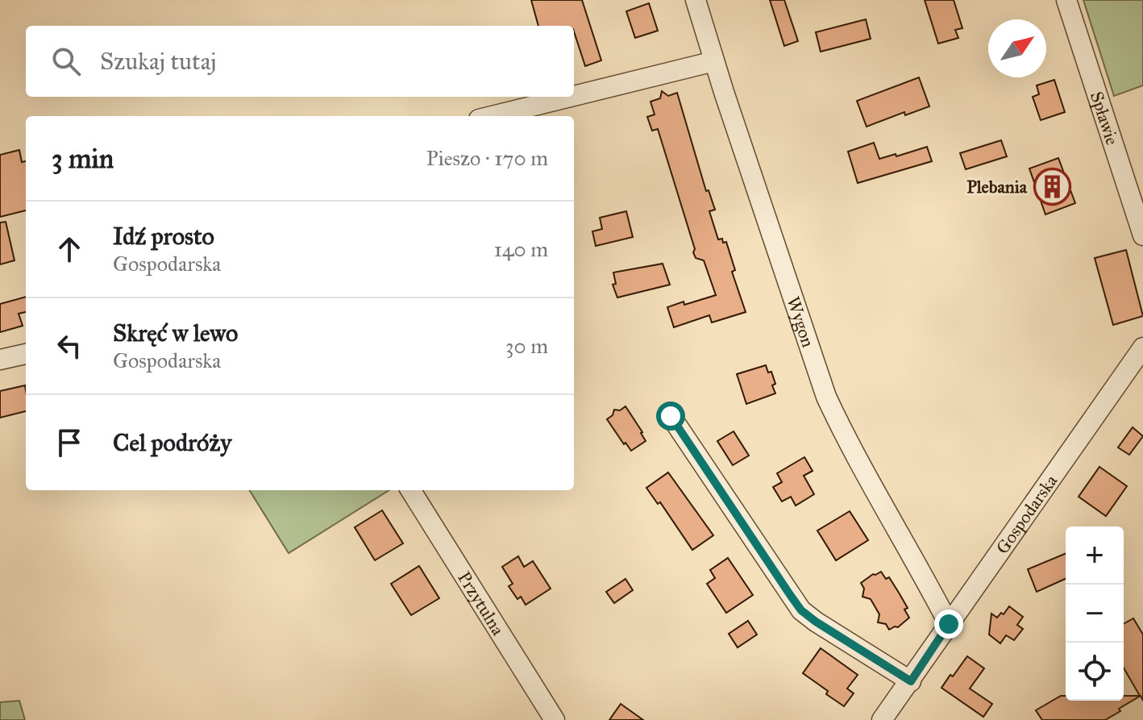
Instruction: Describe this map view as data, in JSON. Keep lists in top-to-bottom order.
{
  "streets": {
    "street": [
      "Spławie",
      "Wygon",
      "Gospodarska",
      "Przytulna"
    ]
  },
  "crossings": [
    ["Wygon", "Gospodarska"]
  ],
  "places": {
    "building": ["Plebania"]
  },
  "north": "top right",
  "page": {
    "search": "Szukaj tutaj",
    "heading": ["3 min", "Pieszo · 170 m"],
    "list": [
      ["Idź prosto", "Gospodarska", "140 m"],
      ["Skręć w lewo", "Gospodarska", "30 m"],
      "Cel podróży"
    ],
    "map_buttons": ["+", "−"]
  }
}
